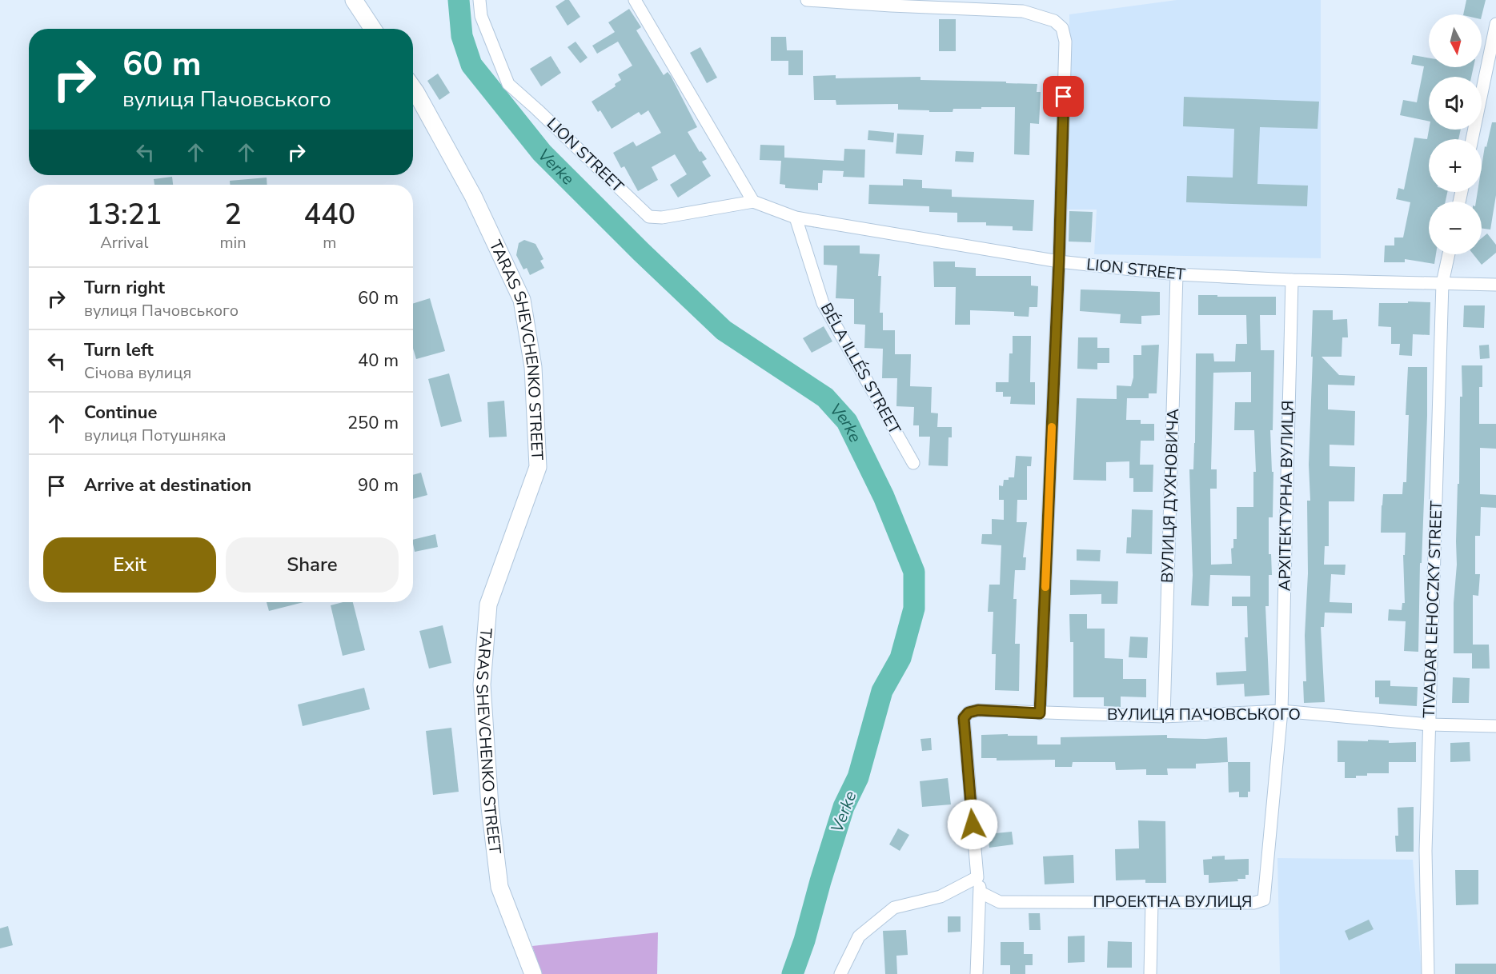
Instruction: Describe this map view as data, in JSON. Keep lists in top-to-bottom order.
{
  "streets": {
    "street": [
      "LION STREET",
      "TARAS SHEVCHENKO STREET",
      "BÉLA ILLÉS STREET",
      "ВУЛИЦЯ ДУХНОВИЧА",
      "АРХІТЕКТУРНА ВУЛИЦЯ",
      "TIVADAR LEHOCZKY STREET",
      "ВУЛИЦЯ ПАЧОВСЬКОГО",
      "ПРОЕКТНА ВУЛИЦЯ"
    ]
  },
  "crossings": [
    ["LION STREET", "BÉLA ILLÉS STREET"],
    ["LION STREET", "ВУЛИЦЯ ДУХНОВИЧА"],
    ["LION STREET", "АРХІТЕКТУРНА ВУЛИЦЯ"],
    ["LION STREET", "TIVADAR LEHOCZKY STREET"],
    ["ВУЛИЦЯ ДУХНОВИЧА", "ВУЛИЦЯ ПАЧОВСЬКОГО"],
    ["АРХІТЕКТУРНА ВУЛИЦЯ", "ВУЛИЦЯ ПАЧОВСЬКОГО"],
    ["АРХІТЕКТУРНА ВУЛИЦЯ", "ПРОЕКТНА ВУЛИЦЯ"],
    ["TIVADAR LEHOCZKY STREET", "ВУЛИЦЯ ПАЧОВСЬКОГО"],
    ["ВУЛИЦЯ ПАЧОВСЬКОГО", "ПРОЕКТНА ВУЛИЦЯ"]
  ],
  "water": ["Verke"],
  "north": "bottom",
  "page": {
    "map_buttons": ["+", "−"],
    "turn": ["60 m", "вулиця Пачовського"],
    "eta": [
      "13:21",
      "Arrival",
      "2",
      "min",
      "440",
      "m"
    ],
    "list": [
      {
        "name": "Turn right",
        "note": "вулиця Пачовського",
        "value": "60 m"
      },
      {
        "name": "Turn left",
        "note": "Січова вулиця",
        "value": "40 m"
      },
      {
        "name": "Continue",
        "note": "вулиця Потушняка",
        "value": "250 m"
      },
      {
        "name": "Arrive at destination",
        "value": "90 m"
      }
    ],
    "buttons": ["Exit", "Share"]
  }
}
